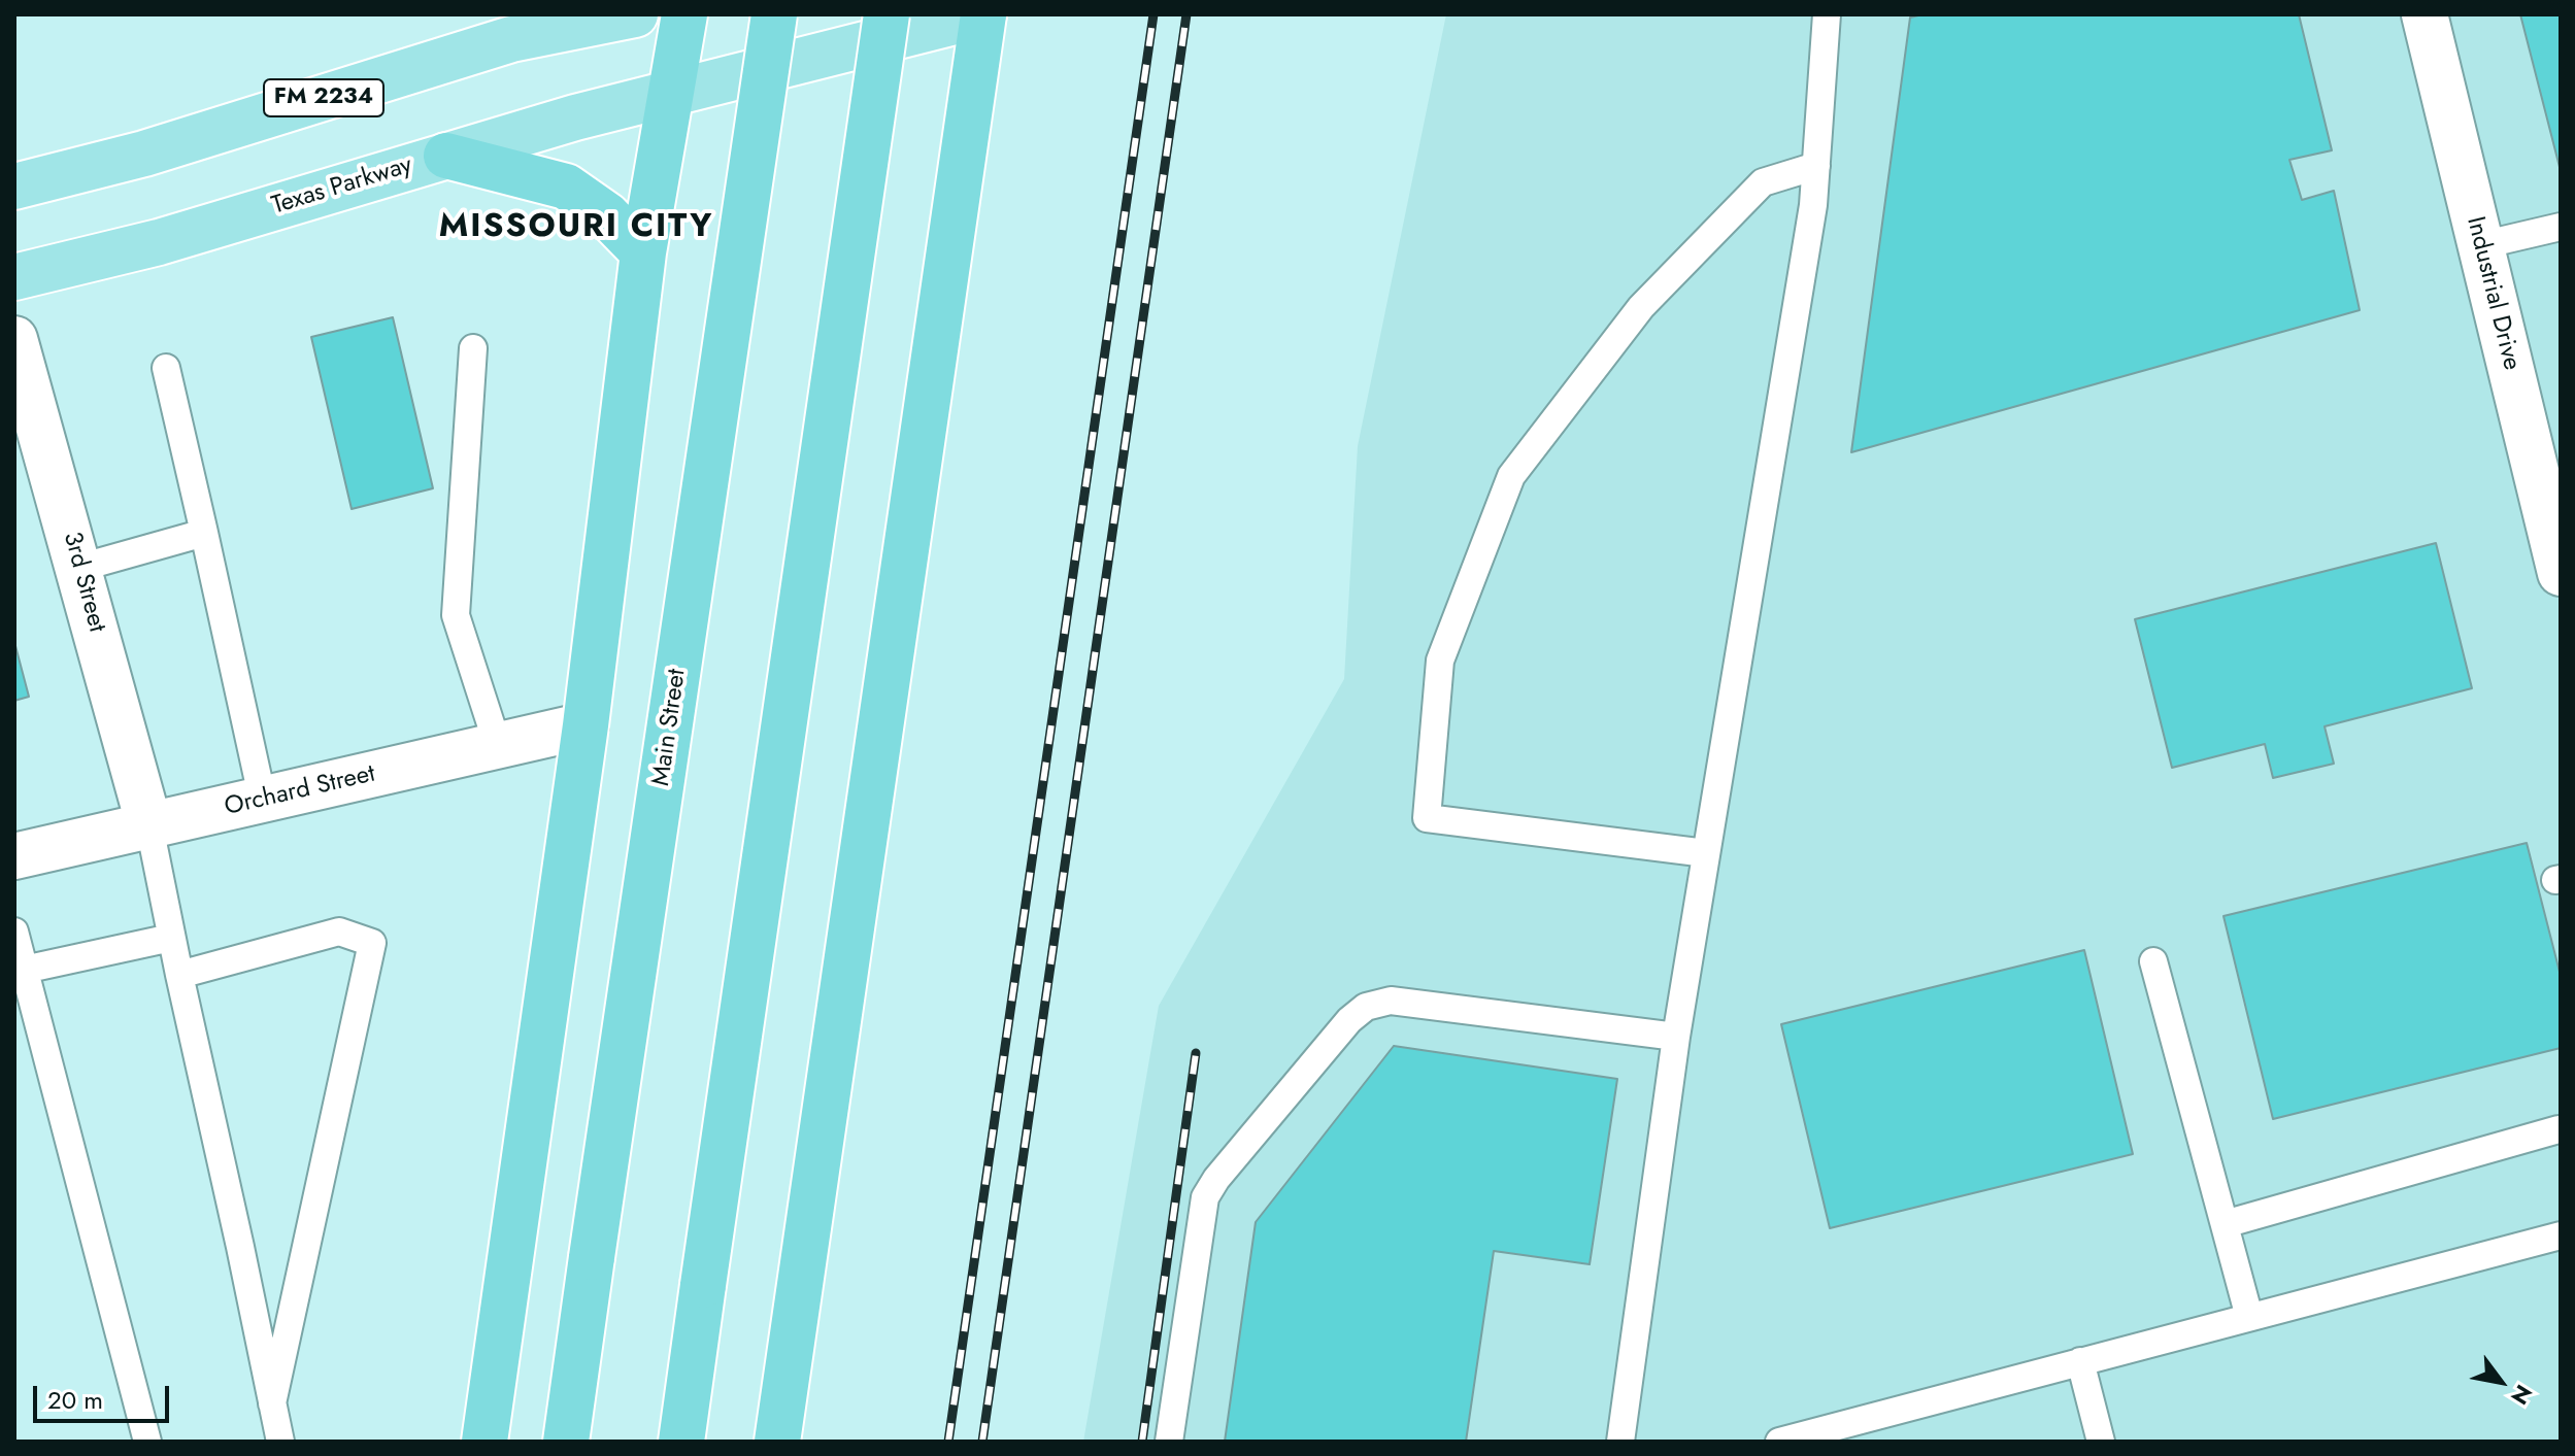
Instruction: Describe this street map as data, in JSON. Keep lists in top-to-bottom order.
{
  "streets": {
    "highway": ["Main Street"],
    "main road": ["FM 2234", "Texas Parkway"],
    "street": ["Industrial Drive", "3rd Street", "Orchard Street"]
  },
  "crossings": [
    ["3rd Street", "Orchard Street"]
  ],
  "districts": ["MISSOURI CITY"],
  "scale_bar": "20 m",
  "north": "bottom right"
}
